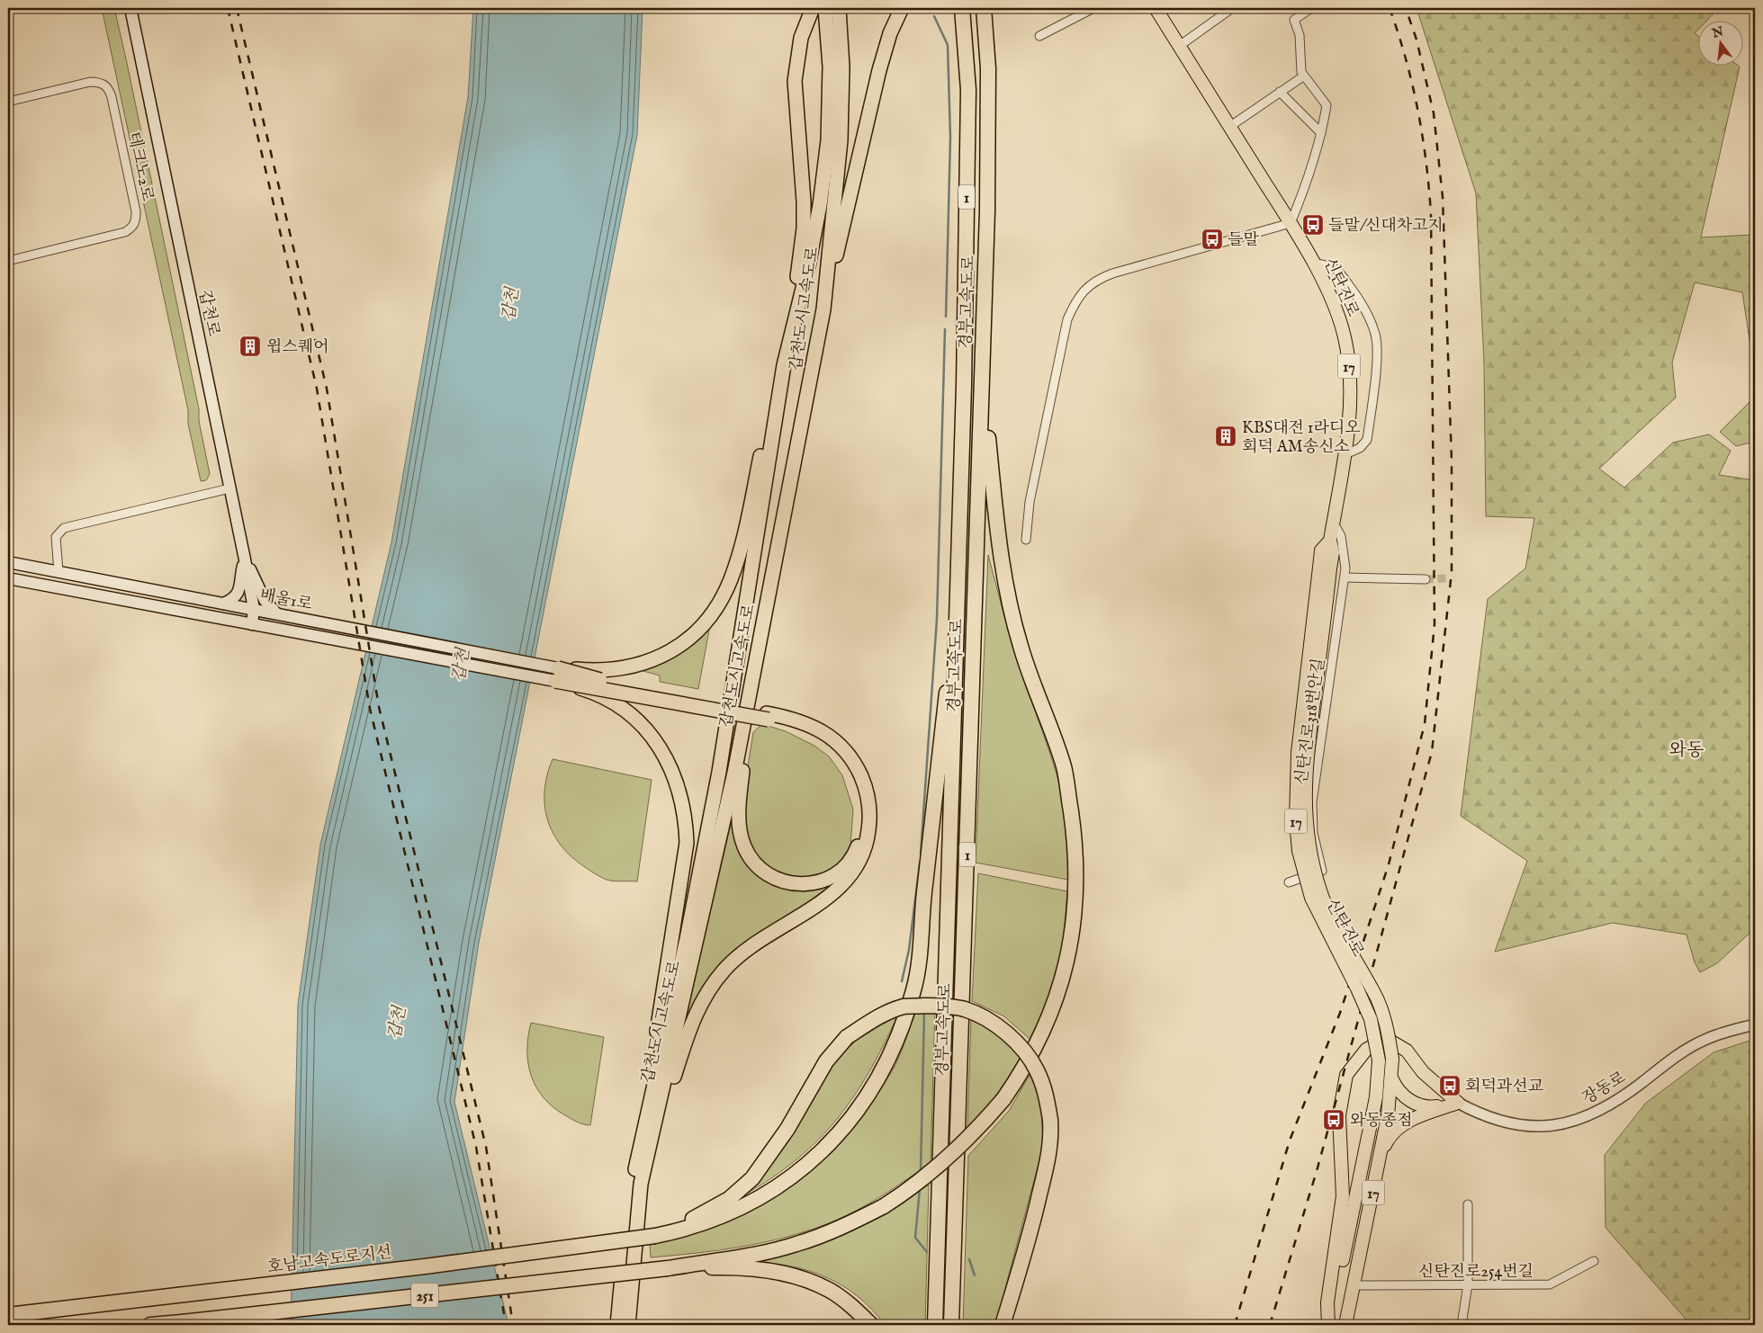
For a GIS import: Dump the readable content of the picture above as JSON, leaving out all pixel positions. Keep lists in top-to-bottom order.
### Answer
{
  "streets": {
    "highway": [
      "1",
      "경부고속도로",
      "갑천도시고속도로",
      "호남고속도로지선",
      "251"
    ],
    "main road": [
      "신탄진로",
      "갑천로",
      "17",
      "배울1로"
    ],
    "street": [
      "테크노2로",
      "신탄진로318번안길",
      "장동로",
      "신탄진로254번길"
    ]
  },
  "crossings": [
    ["신탄진로", "신탄진로318번안길"],
    ["신탄진로", "신탄진로254번길"],
    ["갑천로", "배울1로"]
  ],
  "districts": ["와동"],
  "water": ["갑천"],
  "places": {
    "bus stop": [
      "들말/신대차고지",
      "들말",
      "회덕과선교",
      "와동종점"
    ],
    "building": ["윕스퀘어", "KBS대전 1라디오 회덕 AM송신소"]
  },
  "north": "top"
}
